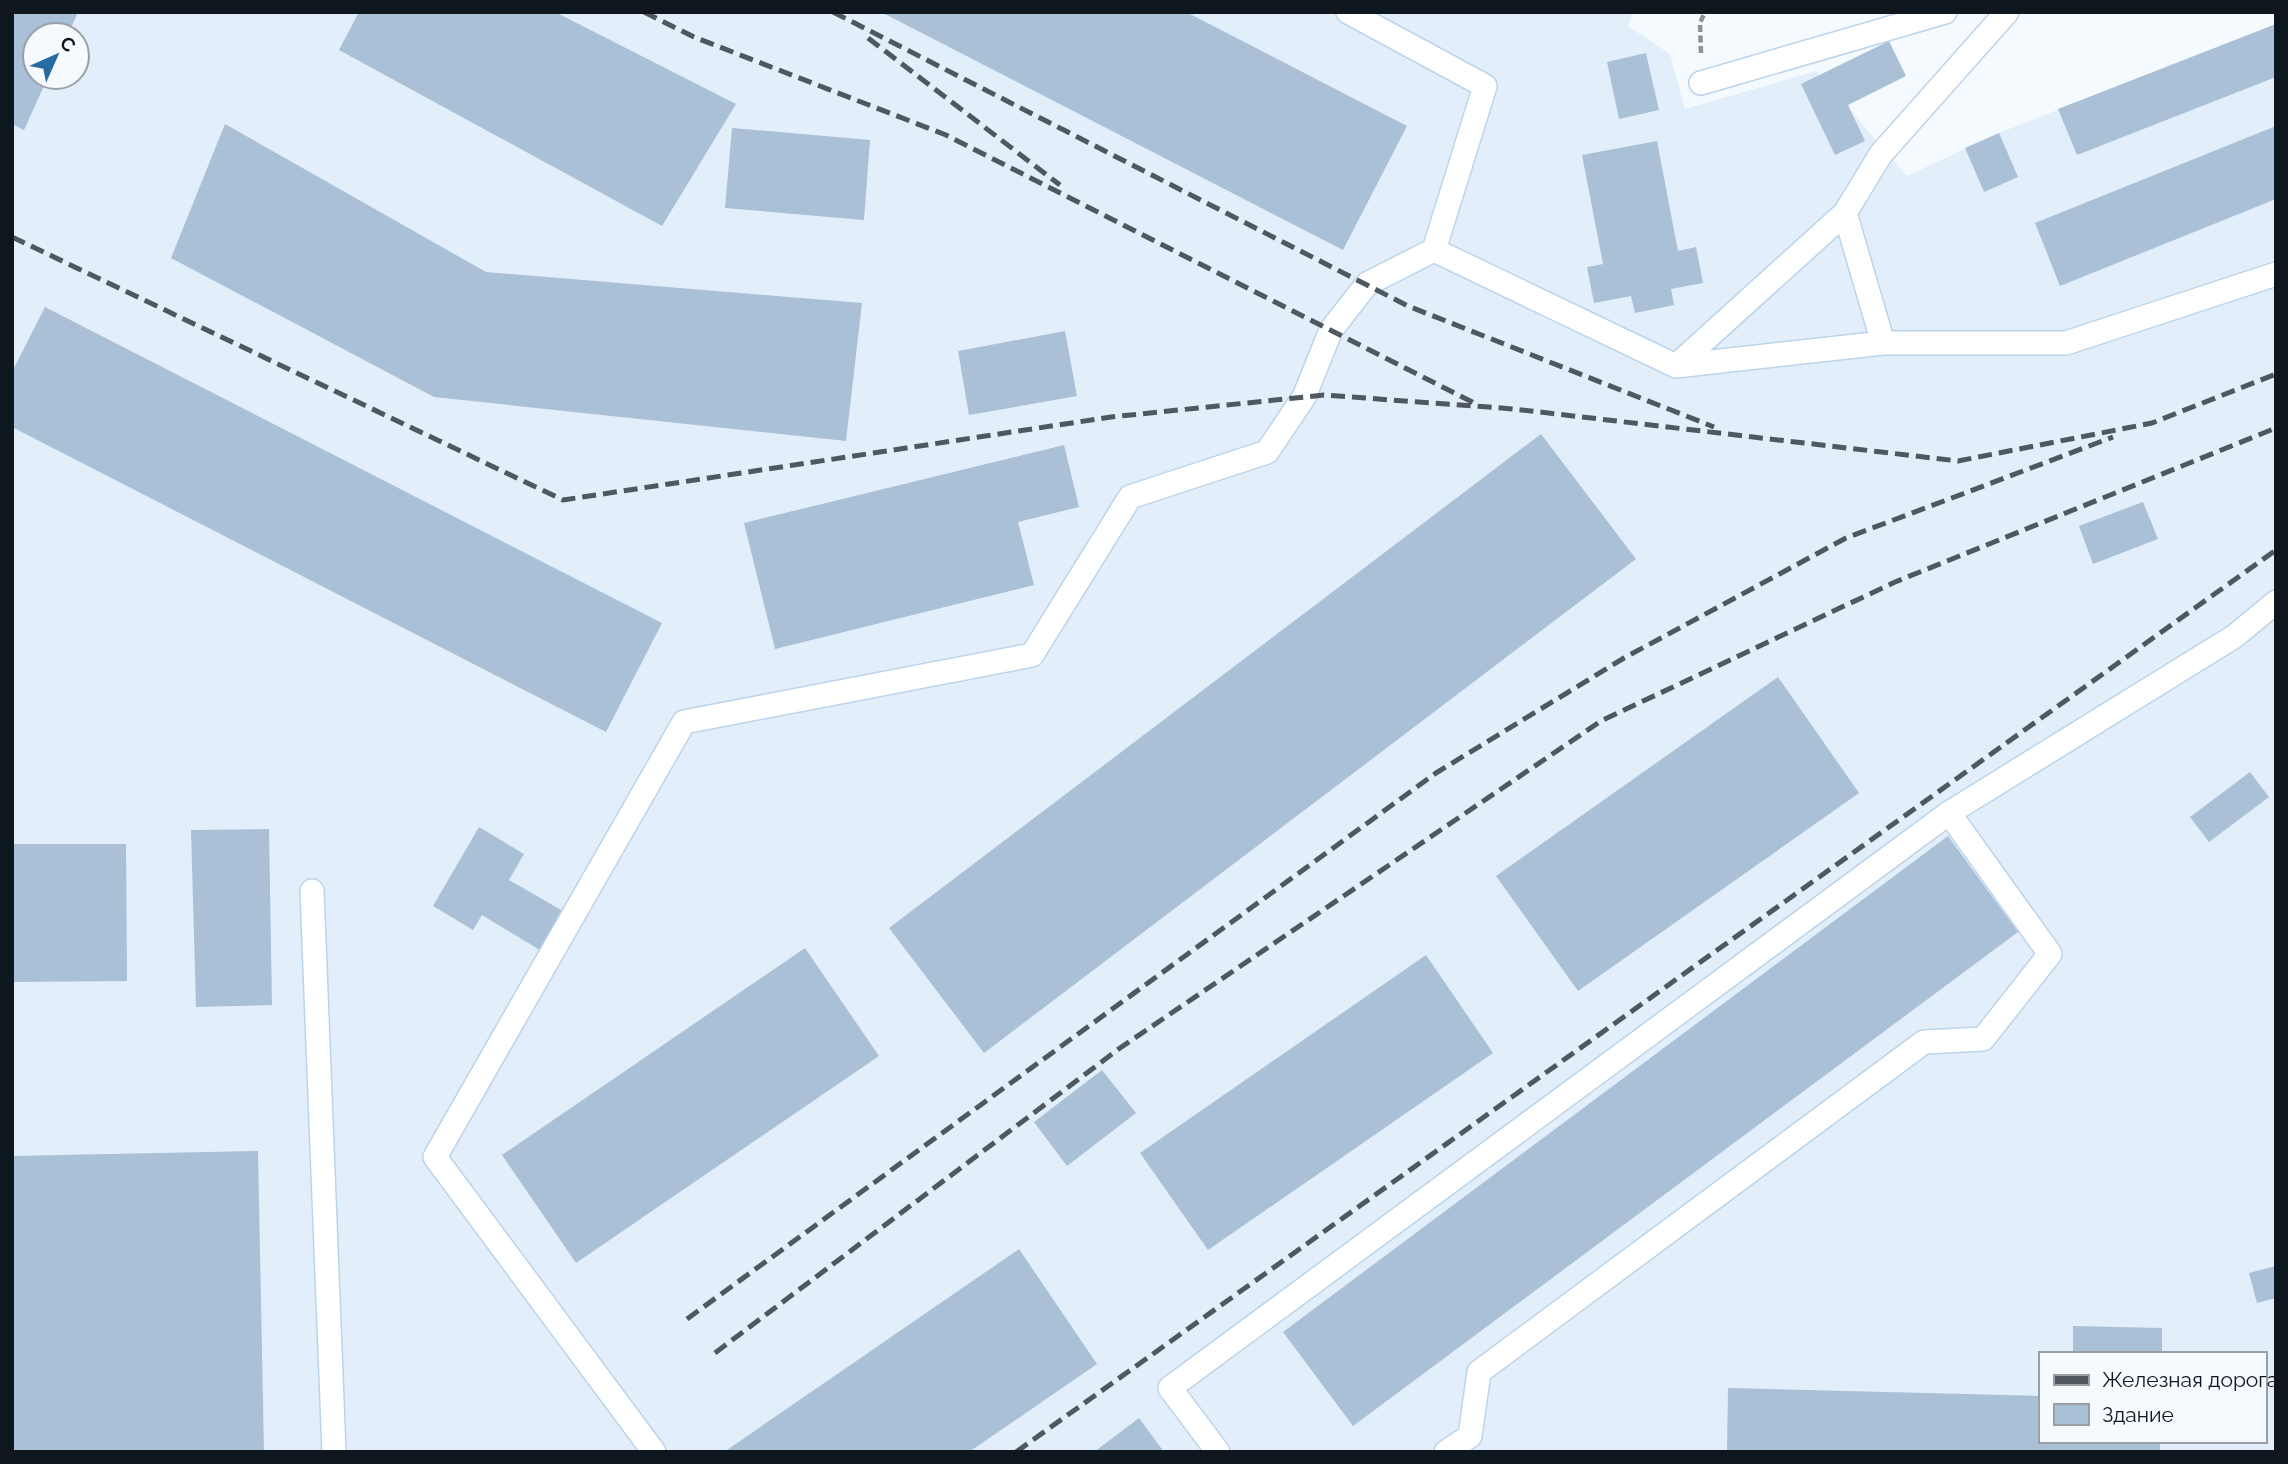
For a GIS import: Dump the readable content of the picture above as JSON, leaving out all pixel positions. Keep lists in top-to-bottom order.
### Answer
{
  "legend": ["Железная дорога", "Здание"],
  "north": "top right"
}
